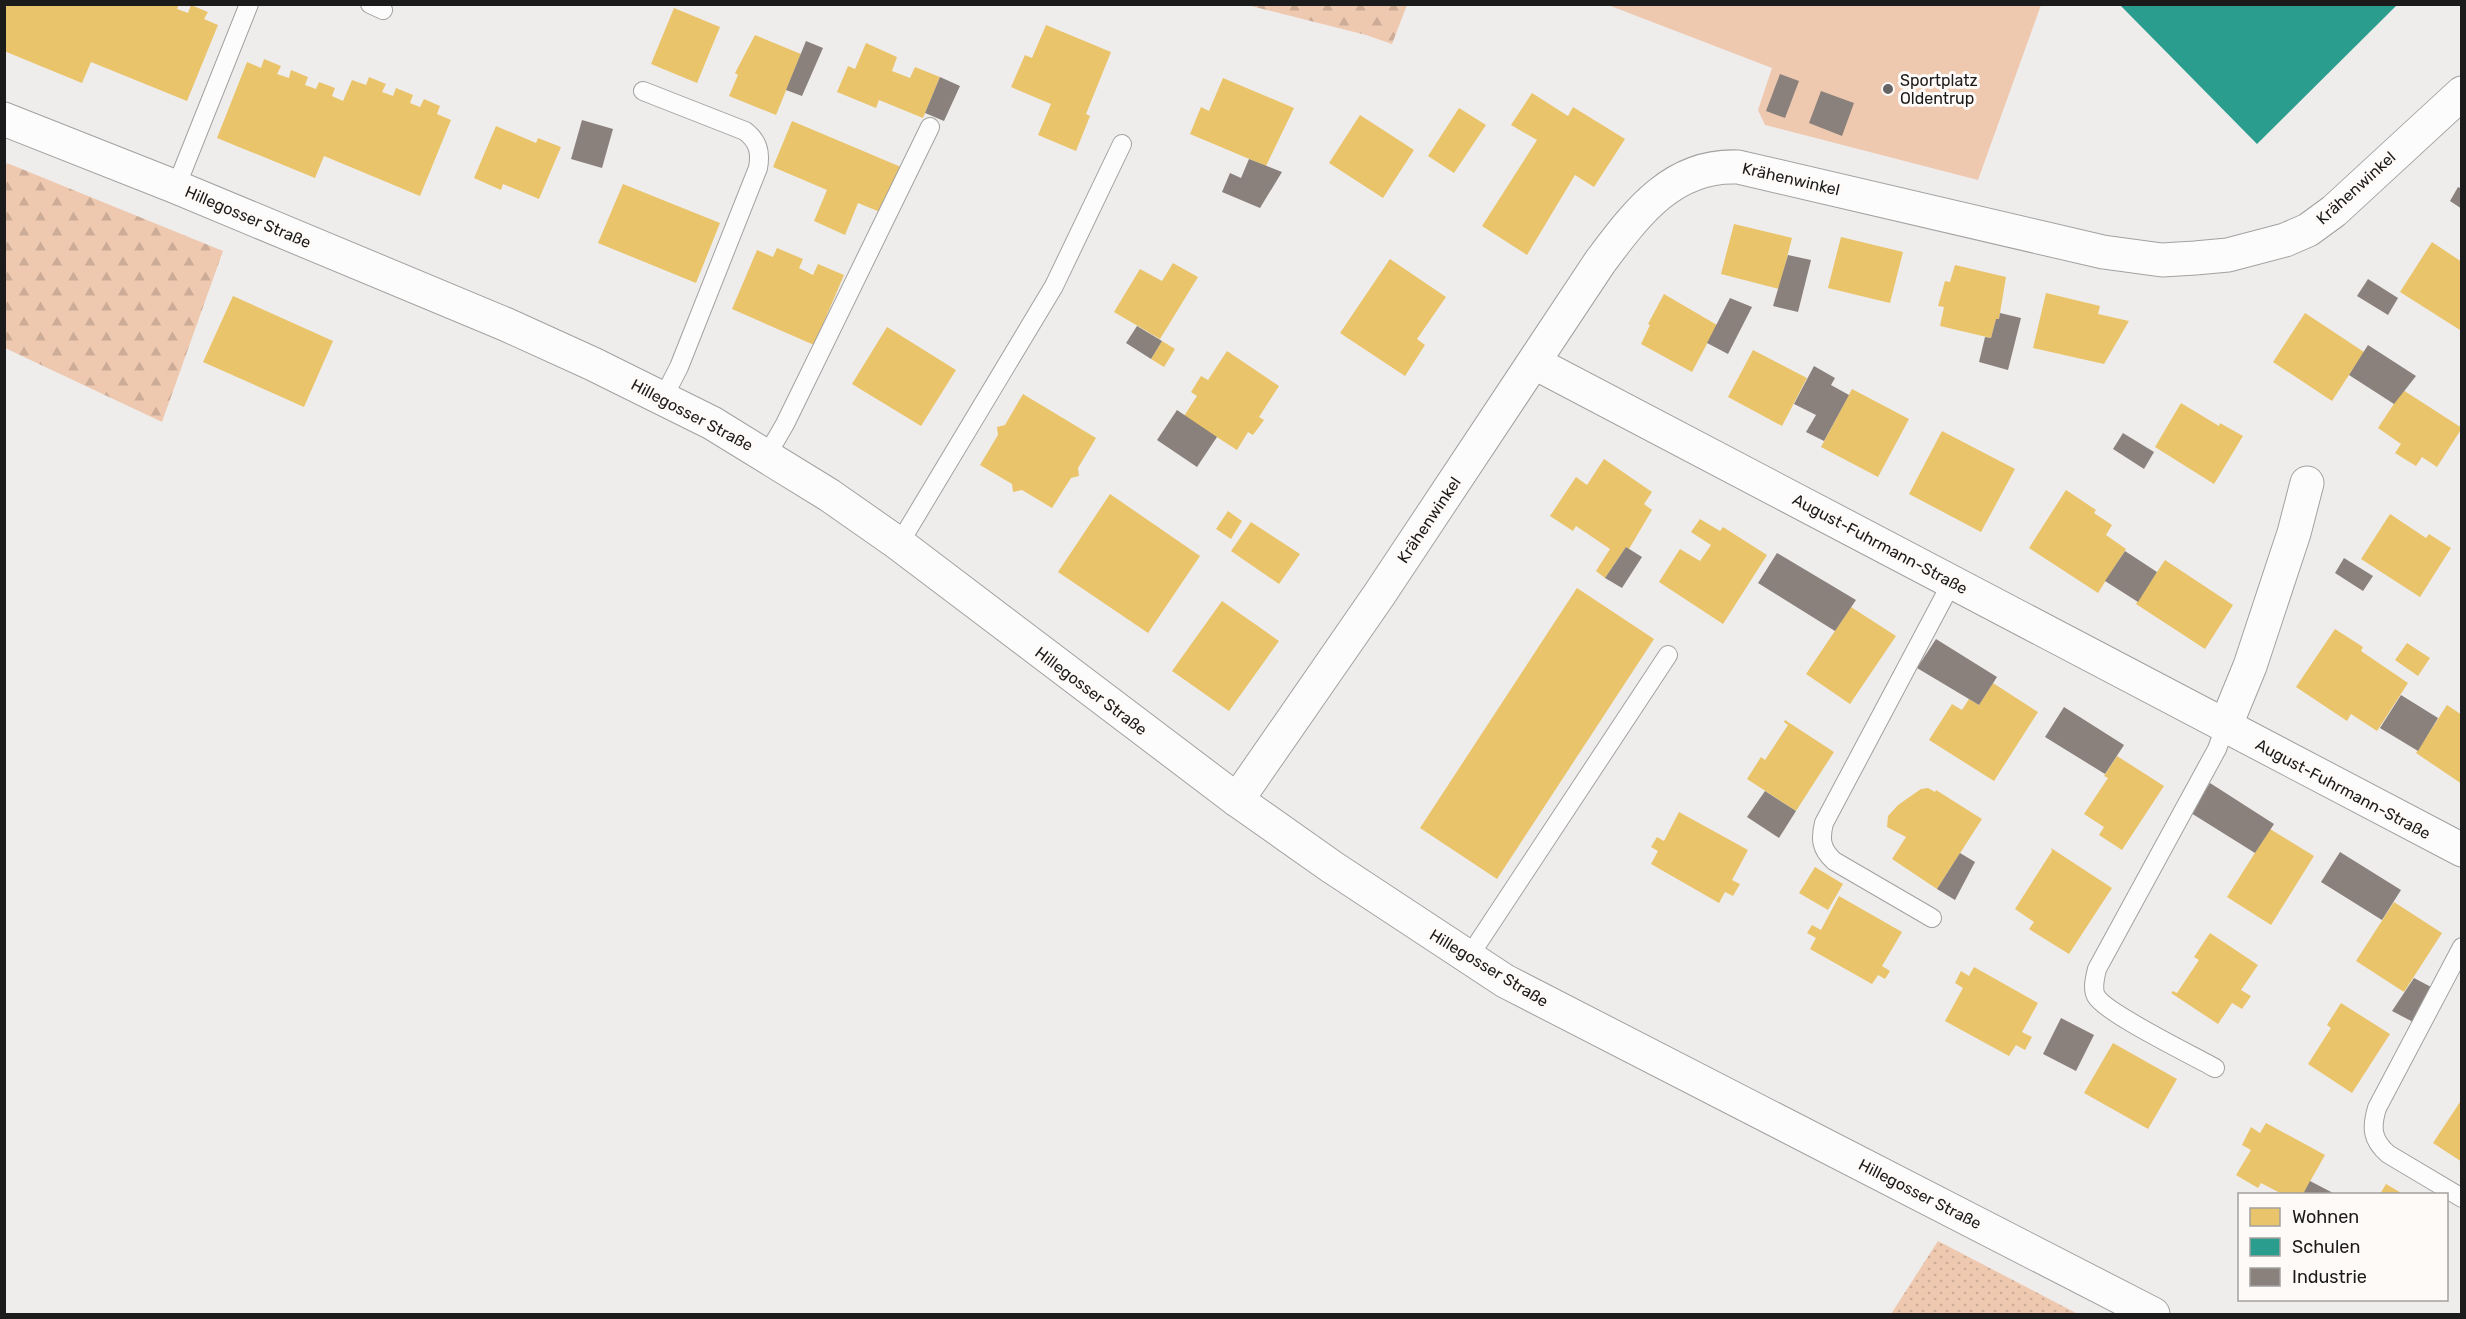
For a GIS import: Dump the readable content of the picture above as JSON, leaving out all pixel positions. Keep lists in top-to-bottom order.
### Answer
{
  "streets": {
    "street": ["Krähenwinkel", "Hillegosser Straße", "August-Fuhrmann-Straße"]
  },
  "crossings": [
    ["Krähenwinkel", "Hillegosser Straße"],
    ["Krähenwinkel", "August-Fuhrmann-Straße"]
  ],
  "places": ["Sportplatz Oldentrup"],
  "legend": ["Wohnen", "Schulen", "Industrie"]
}
